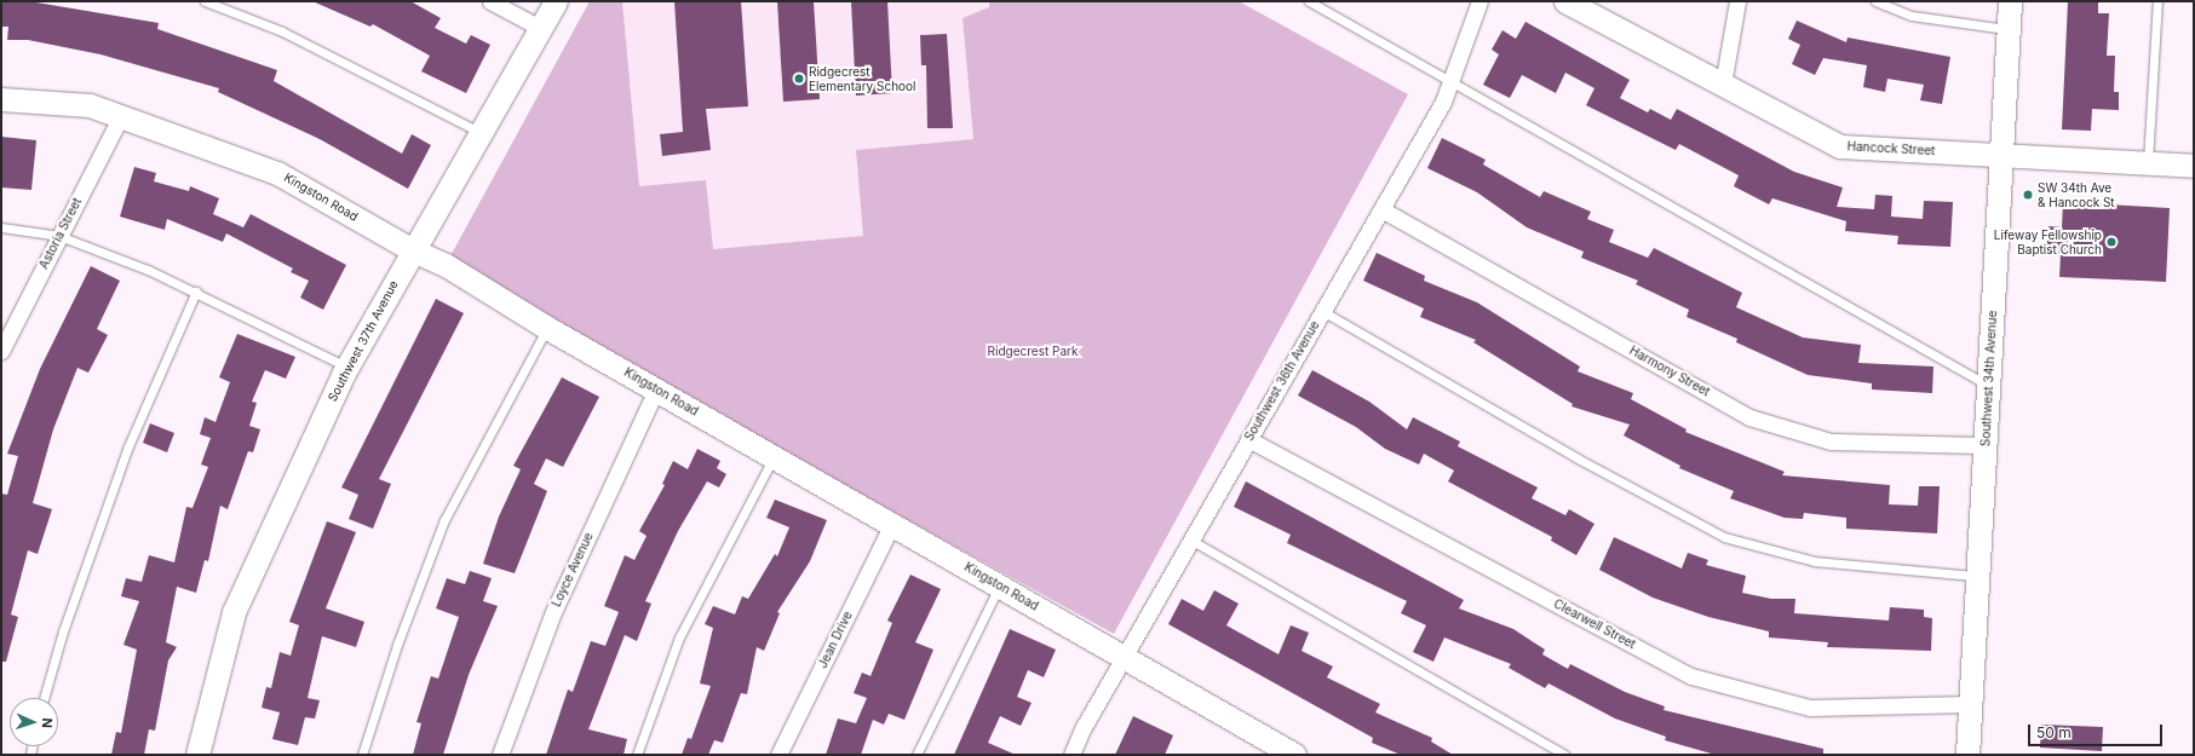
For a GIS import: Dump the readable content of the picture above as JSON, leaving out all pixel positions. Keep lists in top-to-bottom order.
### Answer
{
  "streets": {
    "street": [
      "Hancock Street",
      "Kingston Road",
      "Astoria Street",
      "Southwest 37th Avenue",
      "Harmony Street",
      "Southwest 34th Avenue",
      "Southwest 36th Avenue",
      "Loyce Avenue",
      "Clearwell Street",
      "Jean Drive"
    ]
  },
  "crossings": [
    ["Hancock Street", "Southwest 34th Avenue"],
    ["Kingston Road", "Astoria Street"],
    ["Kingston Road", "Southwest 37th Avenue"],
    ["Kingston Road", "Southwest 36th Avenue"],
    ["Kingston Road", "Loyce Avenue"],
    ["Kingston Road", "Jean Drive"],
    ["Harmony Street", "Southwest 34th Avenue"],
    ["Harmony Street", "Southwest 36th Avenue"],
    ["Southwest 34th Avenue", "Clearwell Street"],
    ["Southwest 36th Avenue", "Clearwell Street"]
  ],
  "parks": ["Ridgecrest Park"],
  "places": ["Ridgecrest Elementary School", "SW 34th Ave & Hancock St", "Lifeway Fellowship Baptist Church"],
  "scale_bar": "50 m",
  "north": "right"
}
